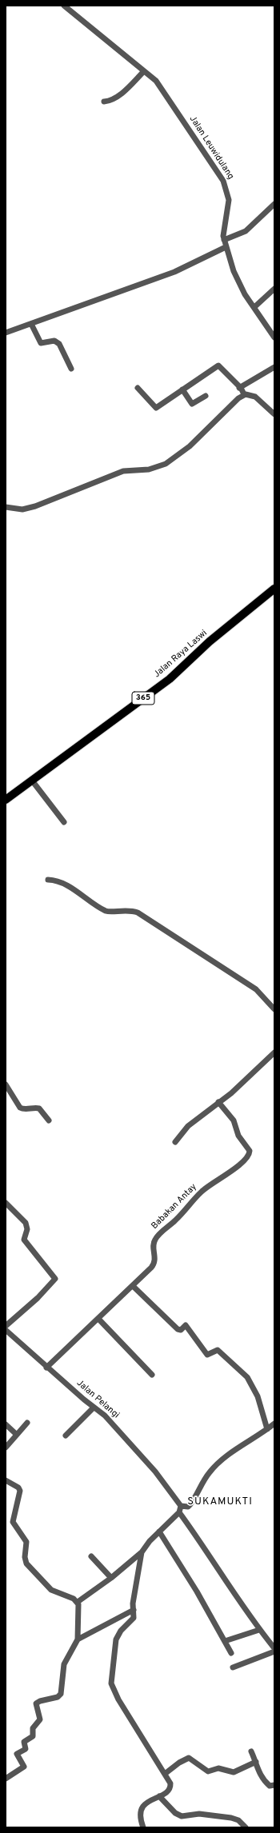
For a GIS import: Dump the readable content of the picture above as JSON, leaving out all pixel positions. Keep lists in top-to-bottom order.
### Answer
{
  "streets": {
    "main road": ["Jalan Raya Laswi", "365"],
    "street": ["Jalan Leuwidulang", "Babakan Antay", "Jalan Pelangi"]
  },
  "crossings": [
    ["Babakan Antay", "Jalan Pelangi"]
  ],
  "districts": ["SUKAMUKTI"]
}
